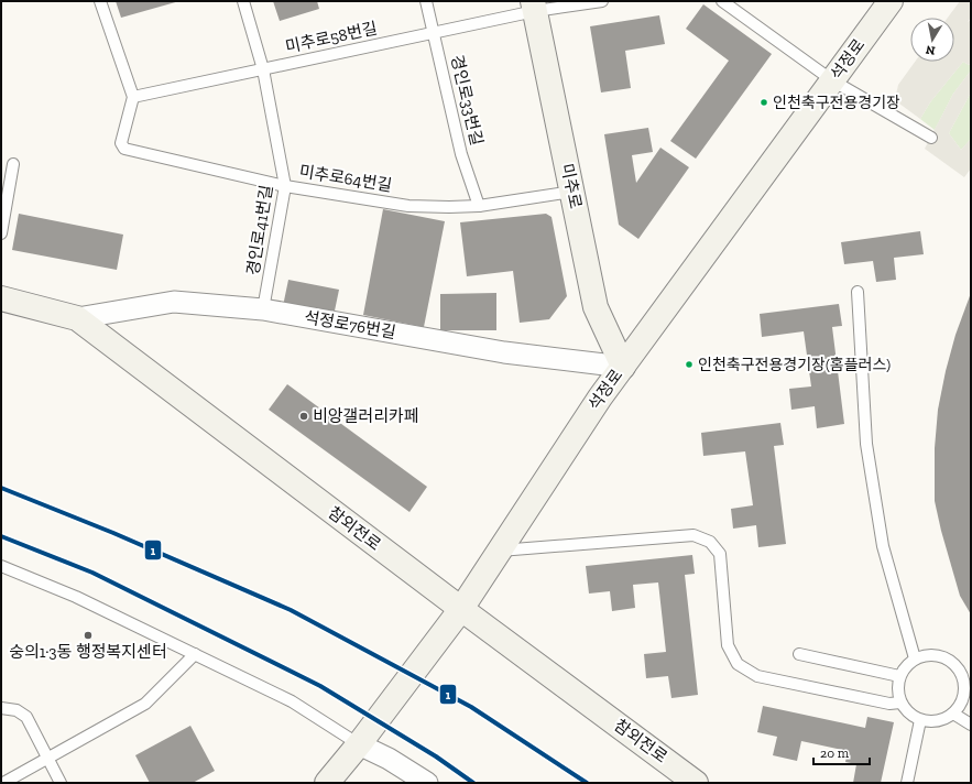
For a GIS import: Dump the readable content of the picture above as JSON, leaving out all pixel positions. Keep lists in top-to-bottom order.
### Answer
{
  "streets": {
    "main road": ["석정로", "미추로", "참외전로"],
    "street": ["석정로76번길"],
    "lane": [
      "미추로58번길",
      "경인로33번길",
      "미추로64번길",
      "경인로41번길"
    ]
  },
  "crossings": [
    ["미추로58번길", "경인로33번길"],
    ["미추로58번길", "미추로64번길"],
    ["미추로58번길", "미추로"],
    ["미추로58번길", "경인로41번길"],
    ["석정로", "미추로"],
    ["석정로", "석정로76번길"],
    ["석정로", "참외전로"],
    ["경인로33번길", "미추로64번길"],
    ["미추로64번길", "미추로"],
    ["미추로64번길", "경인로41번길"],
    ["미추로", "석정로76번길"],
    ["경인로41번길", "석정로76번길"],
    ["석정로76번길", "참외전로"]
  ],
  "places": [
    "인천축구전용경기장",
    "인천축구전용경기장(홈플러스)",
    "비앙갤러리카페",
    "숭의1·3동 행정복지센터"
  ],
  "lines": ["transit line 1"],
  "scale_bar": "20 m",
  "north": "bottom"
}
